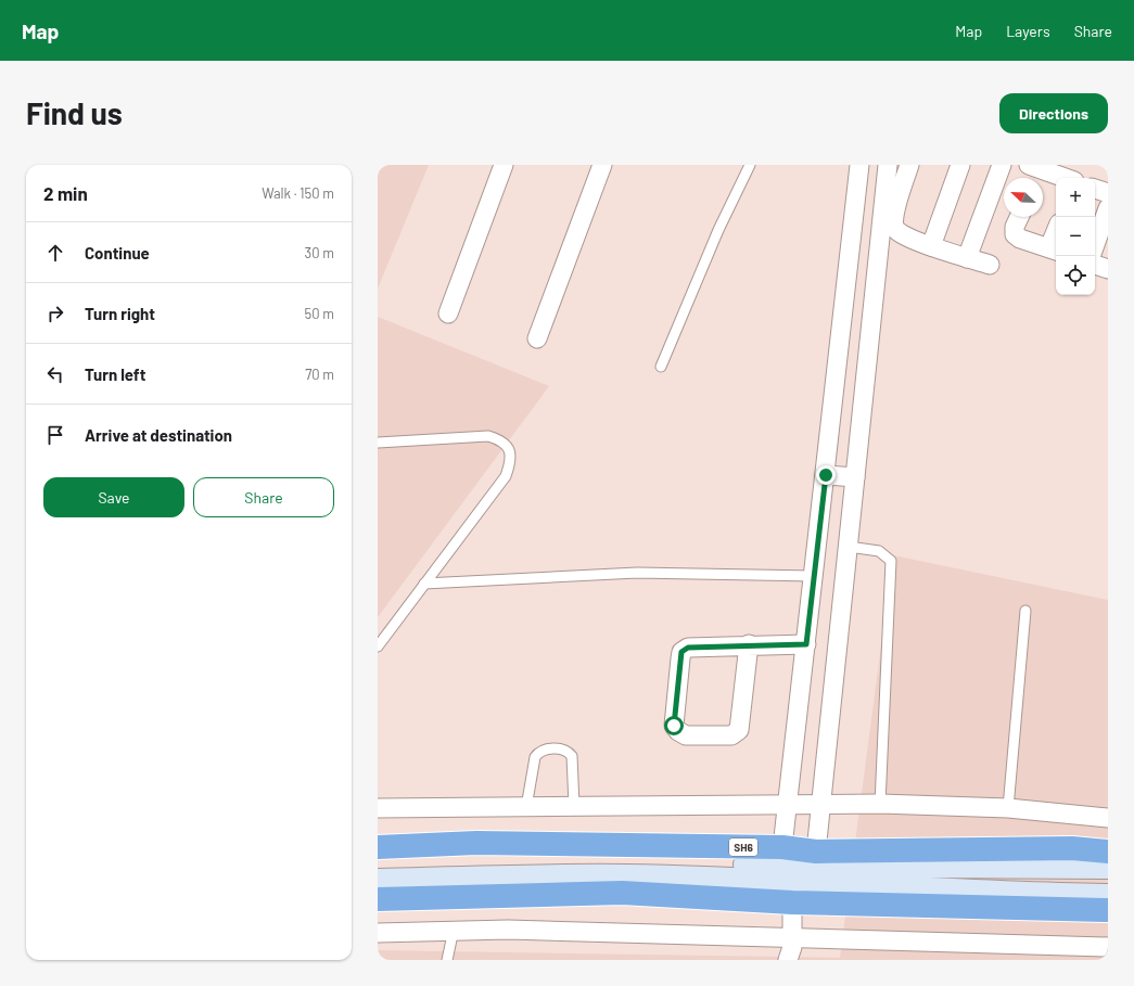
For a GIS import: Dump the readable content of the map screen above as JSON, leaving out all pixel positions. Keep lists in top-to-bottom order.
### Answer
{
  "streets": {
    "highway": ["SH6"]
  },
  "north": "top left",
  "page": {
    "header": "Map",
    "nav": ["Map", "Layers", "Share"],
    "buttons": [
      "Directions",
      ["Save", "Share"]
    ],
    "title": "Find us",
    "heading": ["2 min", "Walk · 150 m"],
    "map_buttons": ["+", "−"],
    "list": [
      ["Continue", "30 m"],
      ["Turn right", "50 m"],
      ["Turn left", "70 m"],
      "Arrive at destination"
    ]
  }
}
